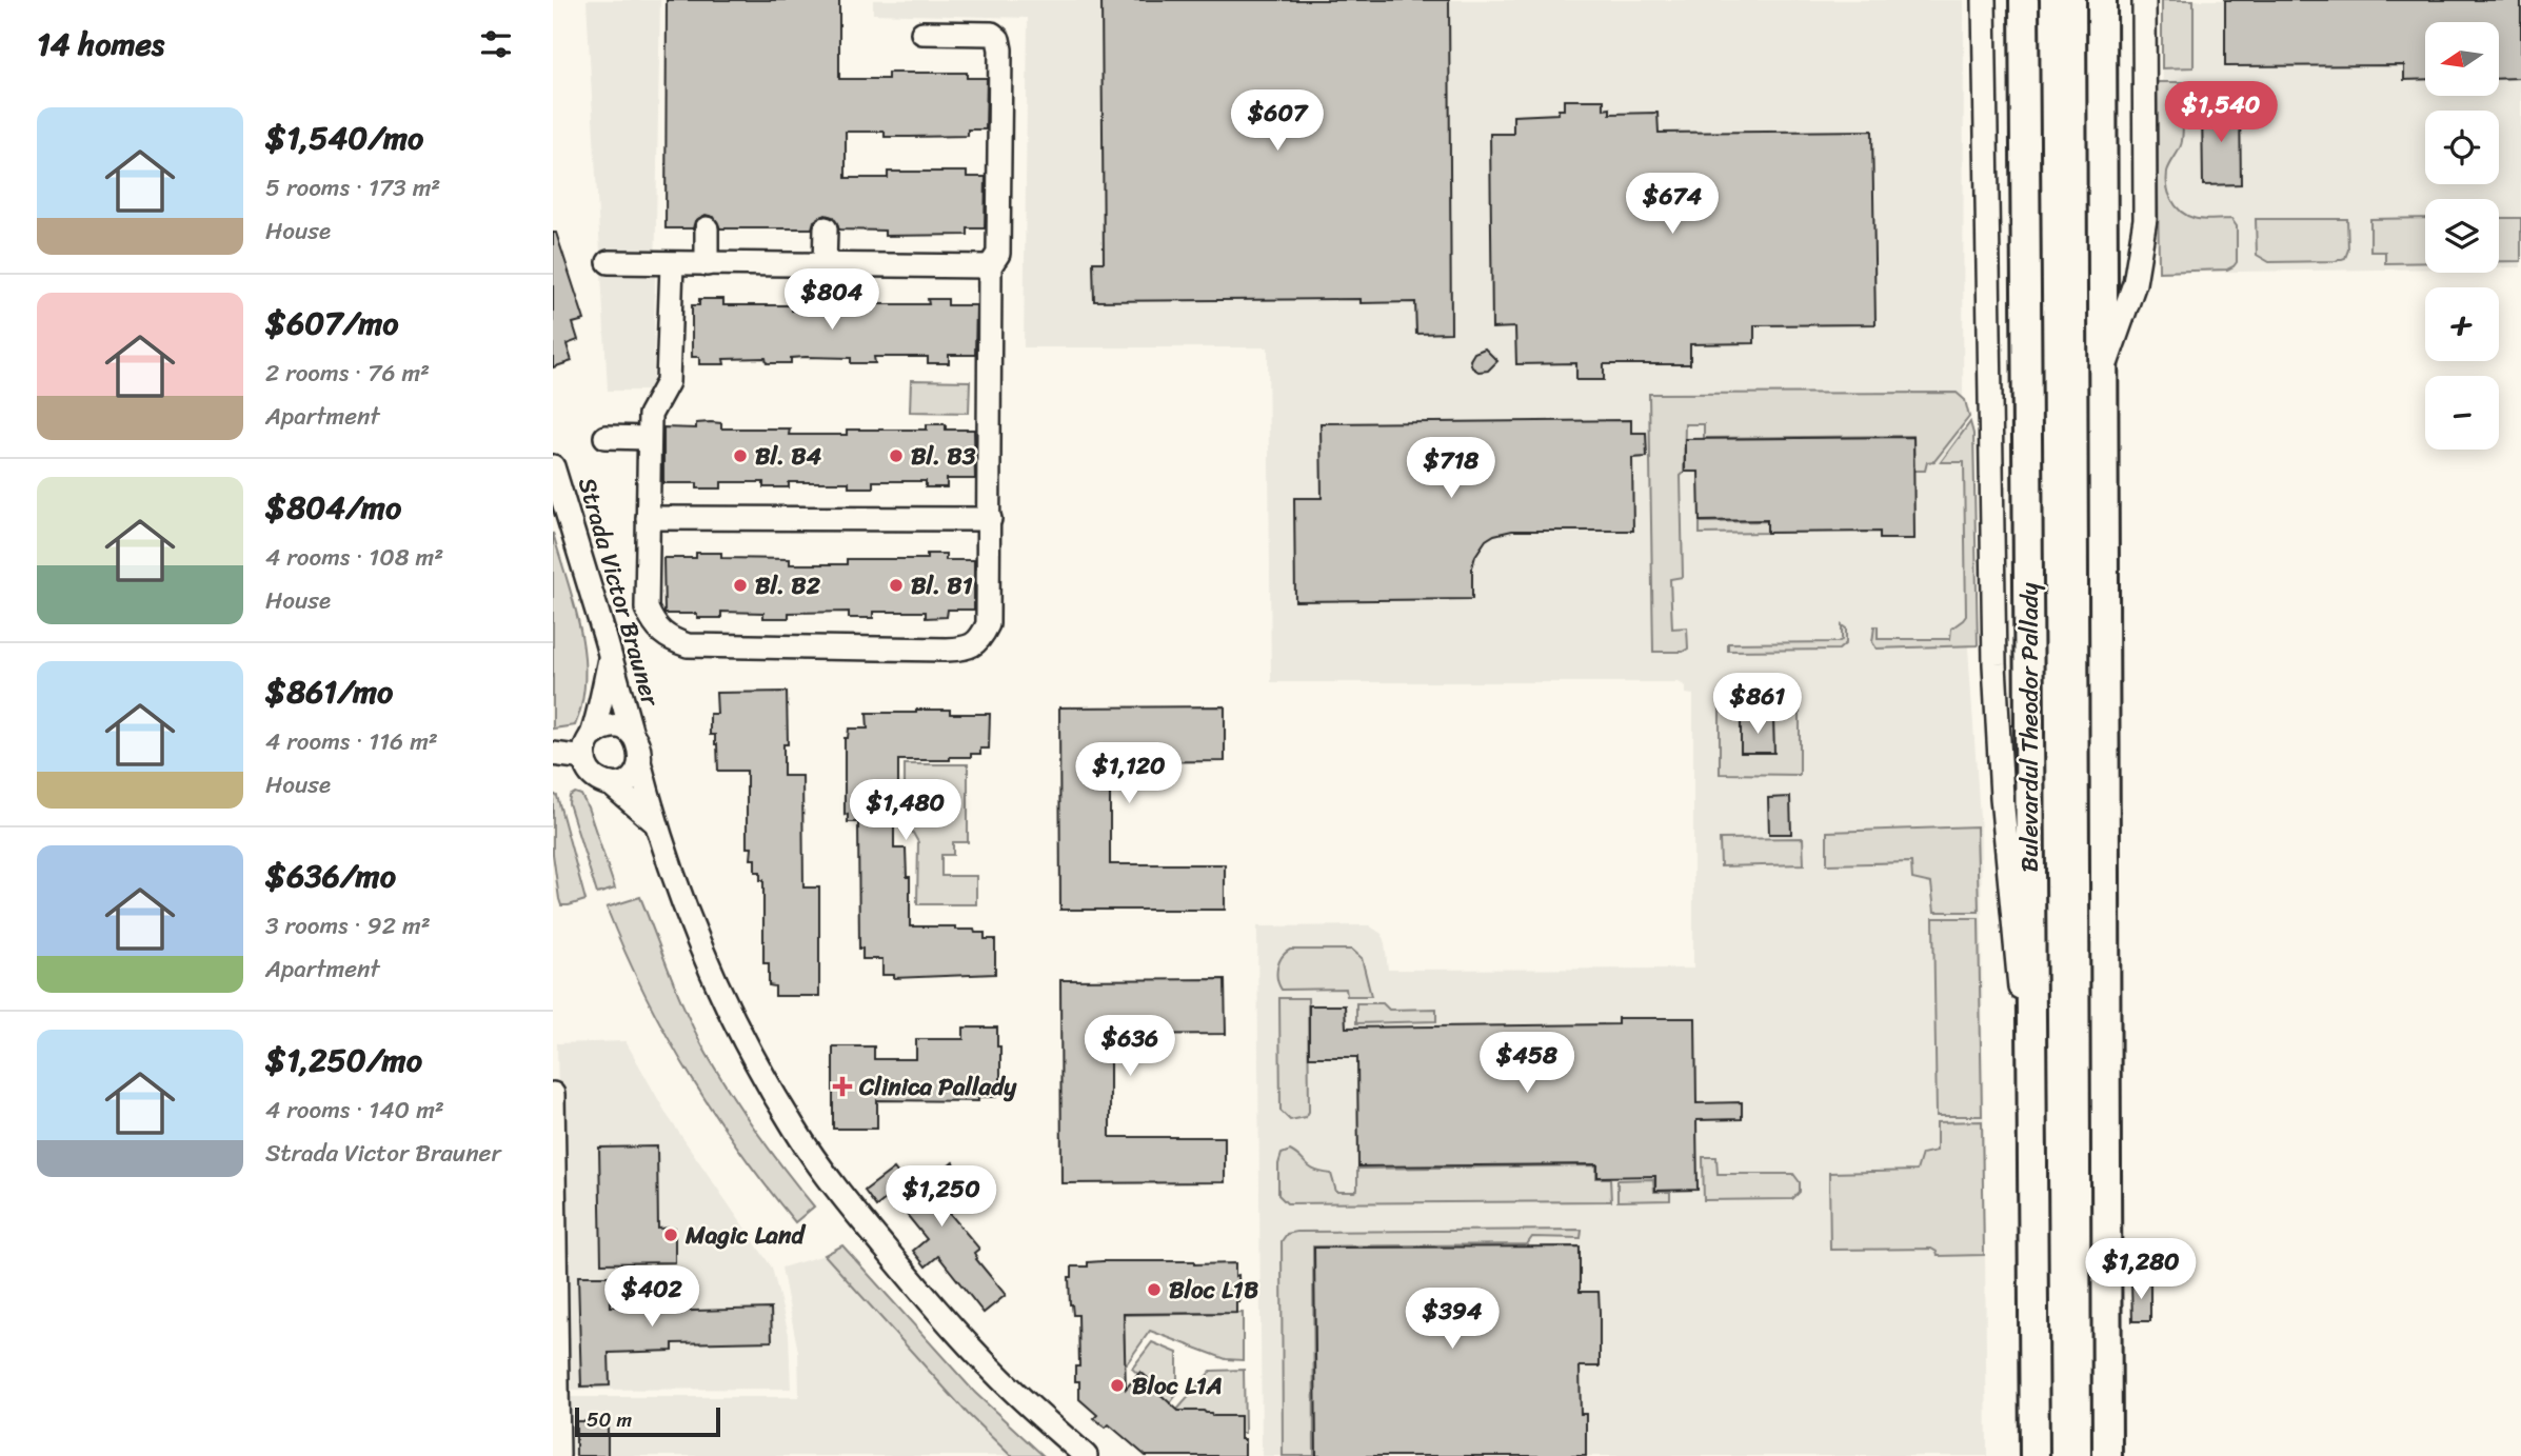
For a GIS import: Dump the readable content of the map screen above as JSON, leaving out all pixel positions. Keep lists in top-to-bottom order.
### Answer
{
  "streets": {
    "main road": ["Bulevardul Theodor Pallady"],
    "street": ["Strada Victor Brauner"]
  },
  "places": {
    "other": [
      "Bl. B4",
      "Bl. B3",
      "Bl. B2",
      "Bl. B1",
      "Magic Land",
      "Bloc L1B",
      "Bloc L1A"
    ],
    "health": ["Clinica Pallady"]
  },
  "scale_bar": "50 m",
  "north": "left",
  "page": {
    "heading": "14 homes",
    "map_buttons": ["+", "−"],
    "price": [
      "$1,540",
      "$607",
      "$674",
      "$804",
      "$718",
      "$861",
      "$1,120",
      "$1,480",
      "$636",
      "$458",
      "$1,250",
      "$1,280",
      "$402",
      "$394"
    ],
    "list": [
      {
        "name": "$1,540/mo",
        "note": "5 rooms · 173 m² · House"
      },
      {
        "name": "$607/mo",
        "note": "2 rooms · 76 m² · Apartment"
      },
      {
        "name": "$804/mo",
        "note": "4 rooms · 108 m² · House"
      },
      {
        "name": "$861/mo",
        "note": "4 rooms · 116 m² · House"
      },
      {
        "name": "$636/mo",
        "note": "3 rooms · 92 m² · Apartment"
      },
      {
        "name": "$1,250/mo",
        "note": "4 rooms · 140 m² · Strada Victor Brauner"
      }
    ],
    "scale": "50 m"
  }
}
